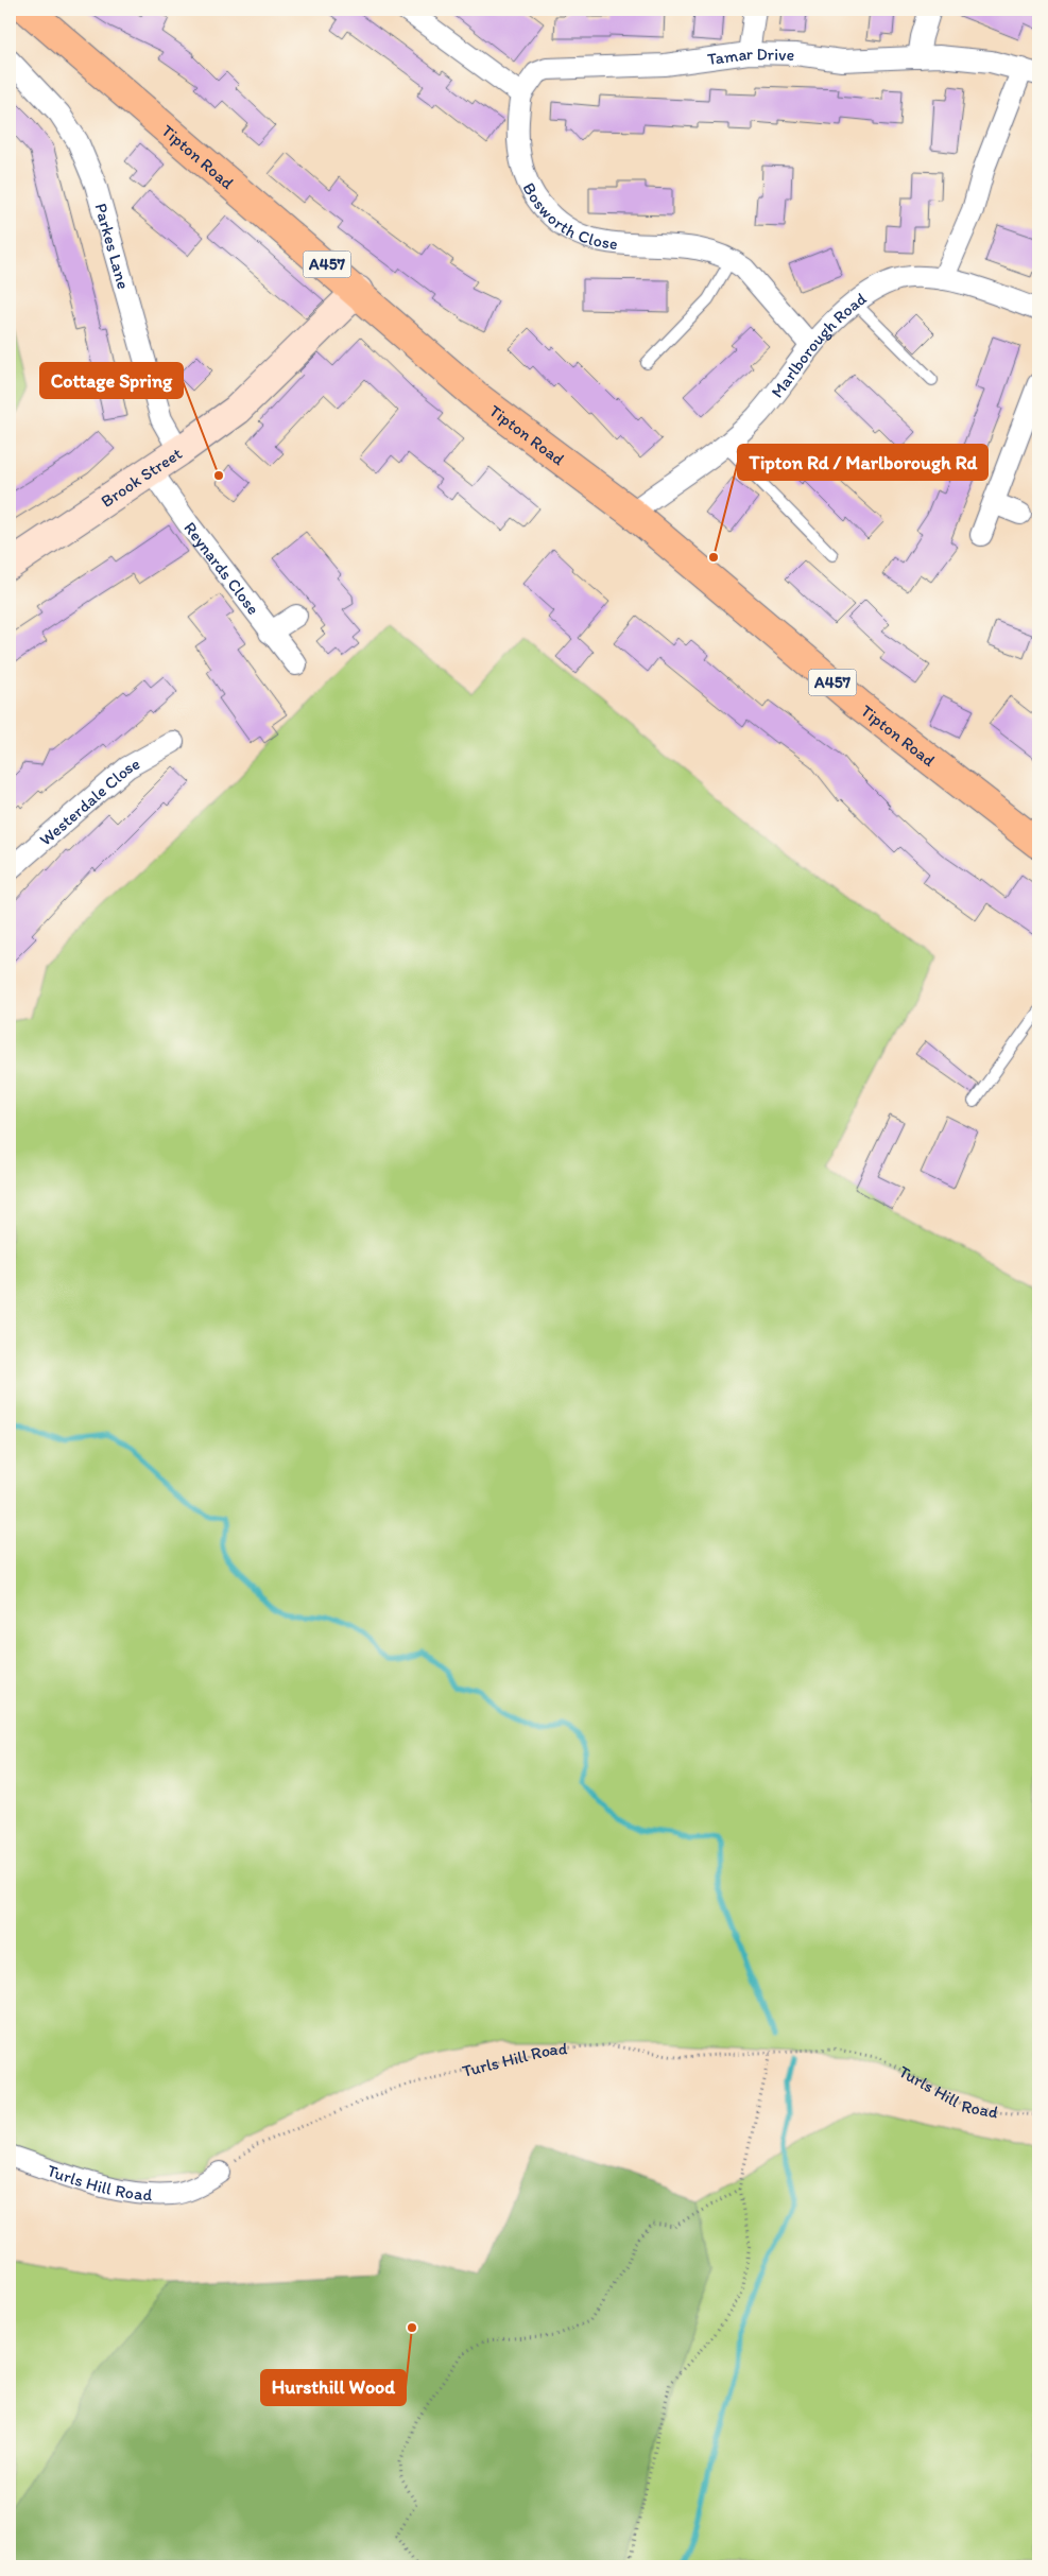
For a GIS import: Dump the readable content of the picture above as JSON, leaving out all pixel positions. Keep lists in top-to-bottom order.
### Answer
{
  "streets": {
    "main road": ["Tipton Road", "A457"],
    "street": [
      "Tamar Drive",
      "Bosworth Close",
      "Parkes Lane",
      "Marlborough Road",
      "Brook Street",
      "Reynards Close",
      "Westerdale Close",
      "Turls Hill Road"
    ]
  },
  "crossings": [
    ["Tamar Drive", "Bosworth Close"],
    ["Tipton Road", "Marlborough Road"],
    ["Tipton Road", "Brook Street"],
    ["Bosworth Close", "Marlborough Road"],
    ["Parkes Lane", "Brook Street"],
    ["Brook Street", "Reynards Close"]
  ],
  "places": ["Cottage Spring", "Tipton Rd / Marlborough Rd", "Hursthill Wood"]
}
